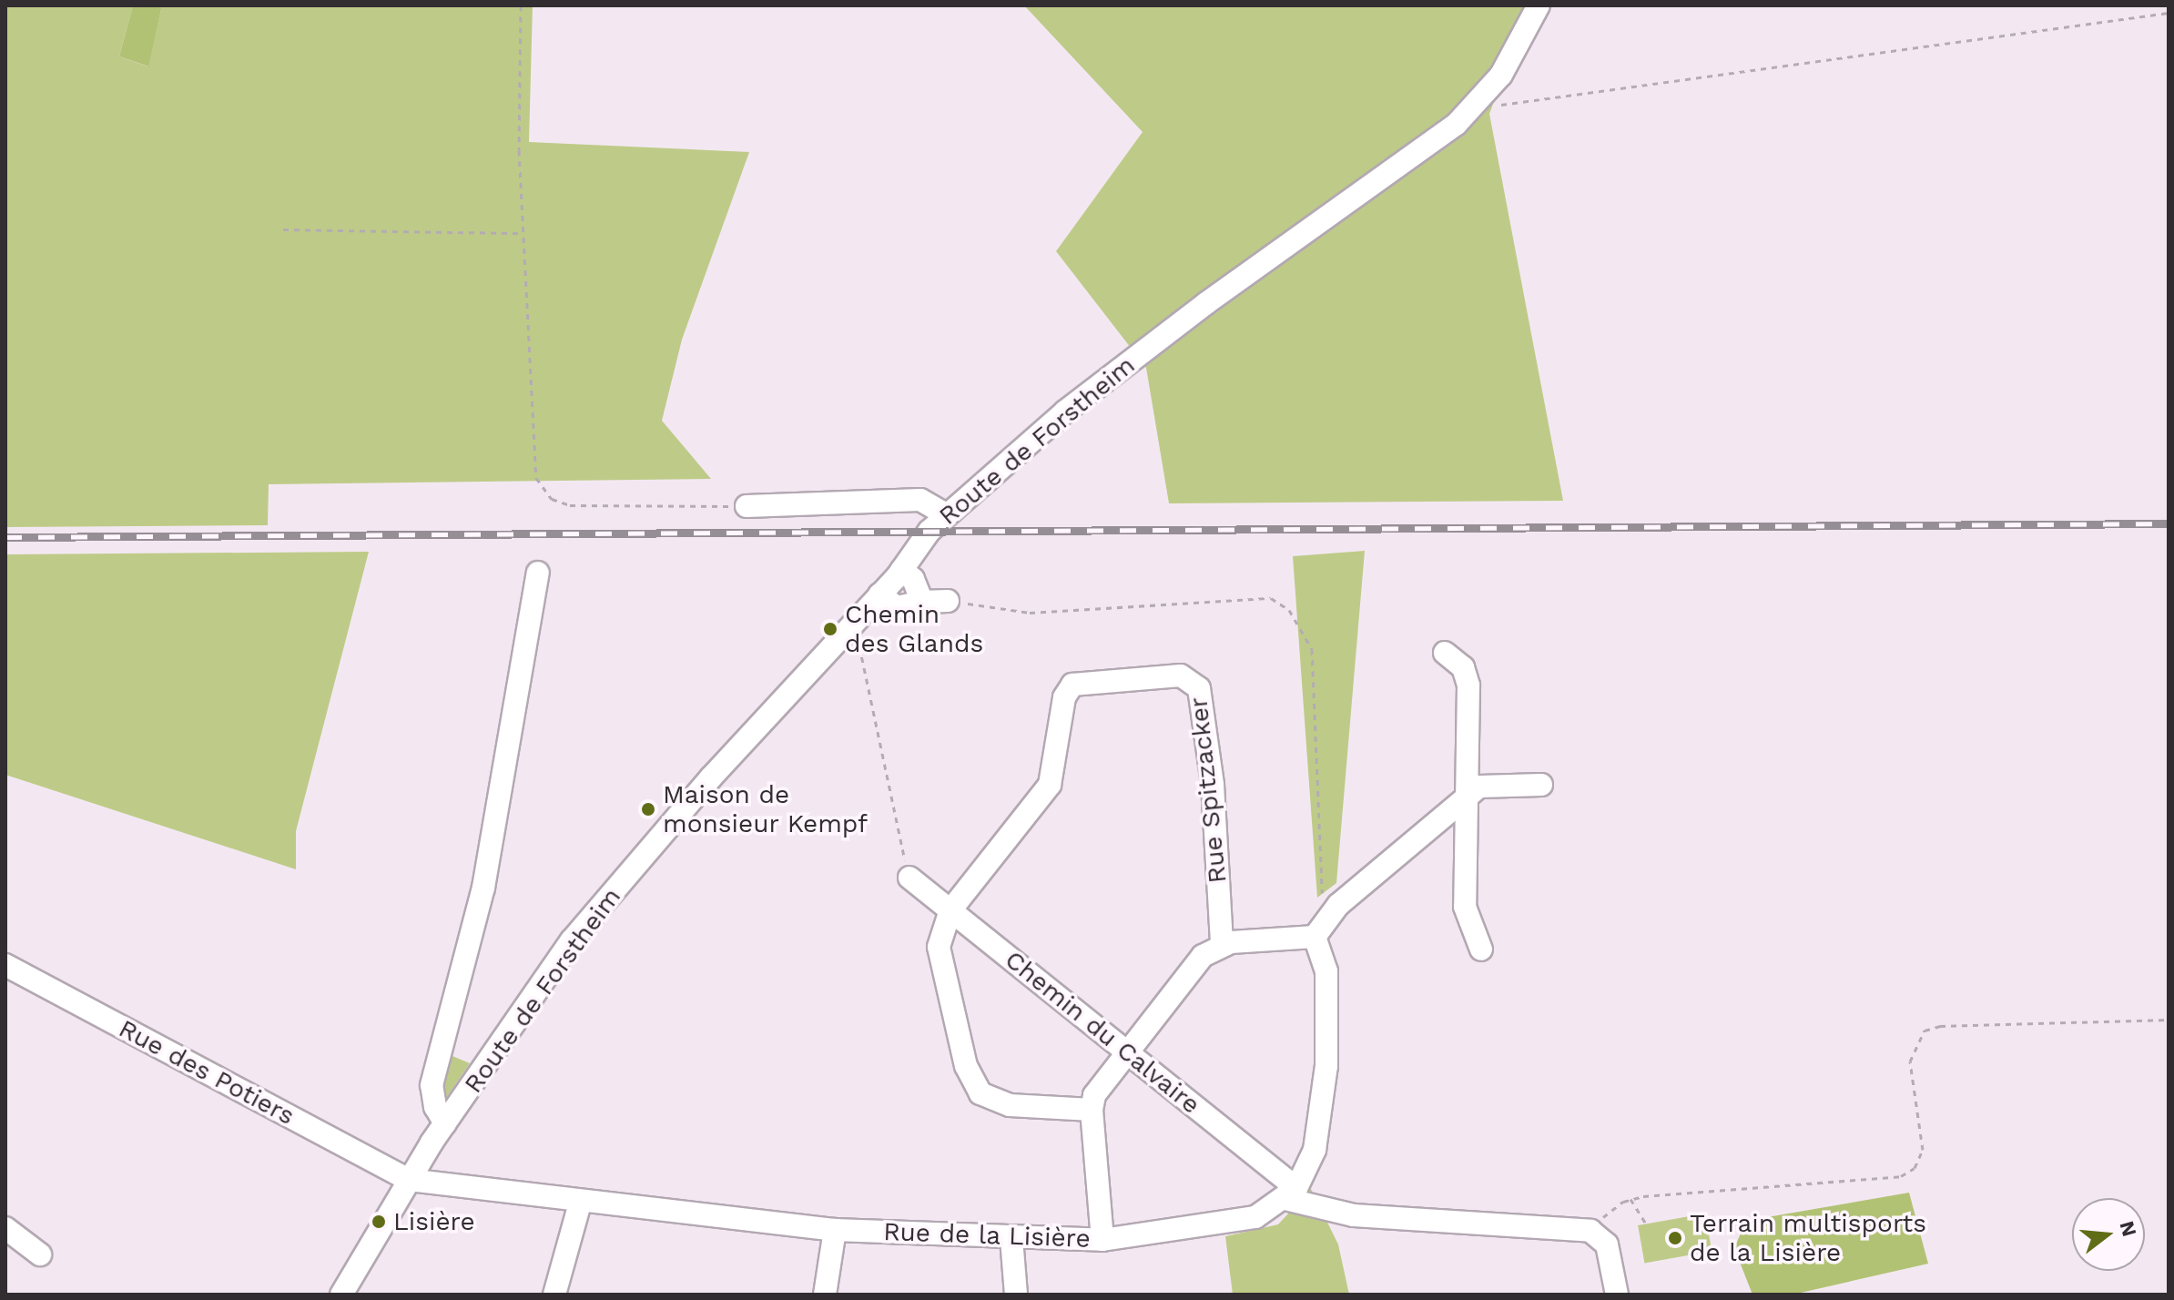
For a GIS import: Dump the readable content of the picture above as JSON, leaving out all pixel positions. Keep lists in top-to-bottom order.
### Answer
{
  "streets": {
    "street": [
      "Route de Forstheim",
      "Rue Spitzacker",
      "Chemin du Calvaire",
      "Rue des Potiers",
      "Rue de la Lisière"
    ]
  },
  "crossings": [
    ["Route de Forstheim", "Rue des Potiers"],
    ["Route de Forstheim", "Rue de la Lisière"],
    ["Rue Spitzacker", "Chemin du Calvaire"],
    ["Chemin du Calvaire", "Rue de la Lisière"],
    ["Rue des Potiers", "Rue de la Lisière"]
  ],
  "places": [
    "Chemin des Glands",
    "Maison de monsieur Kempf",
    "Lisière",
    "Terrain multisports de la Lisière"
  ],
  "north": "right"
}
